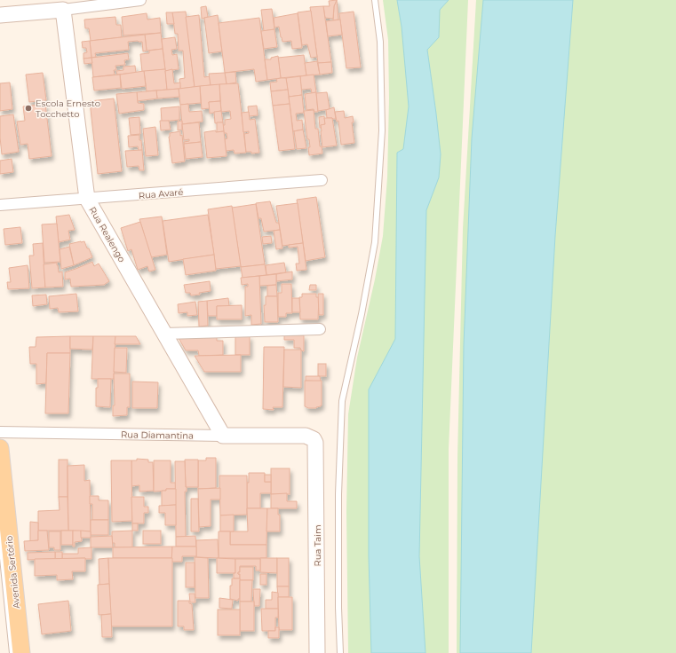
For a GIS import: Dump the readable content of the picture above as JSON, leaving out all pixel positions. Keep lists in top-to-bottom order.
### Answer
{
  "streets": {
    "main road": ["Avenida Sertório"],
    "street": [
      "Rua Avaré",
      "Rua Realengo",
      "Rua Diamantina",
      "Rua Taim"
    ]
  },
  "crossings": [
    ["Rua Avaré", "Rua Realengo"],
    ["Rua Realengo", "Rua Diamantina"],
    ["Rua Diamantina", "Rua Taim"]
  ],
  "places": ["Escola Ernesto Tocchetto"]
}
